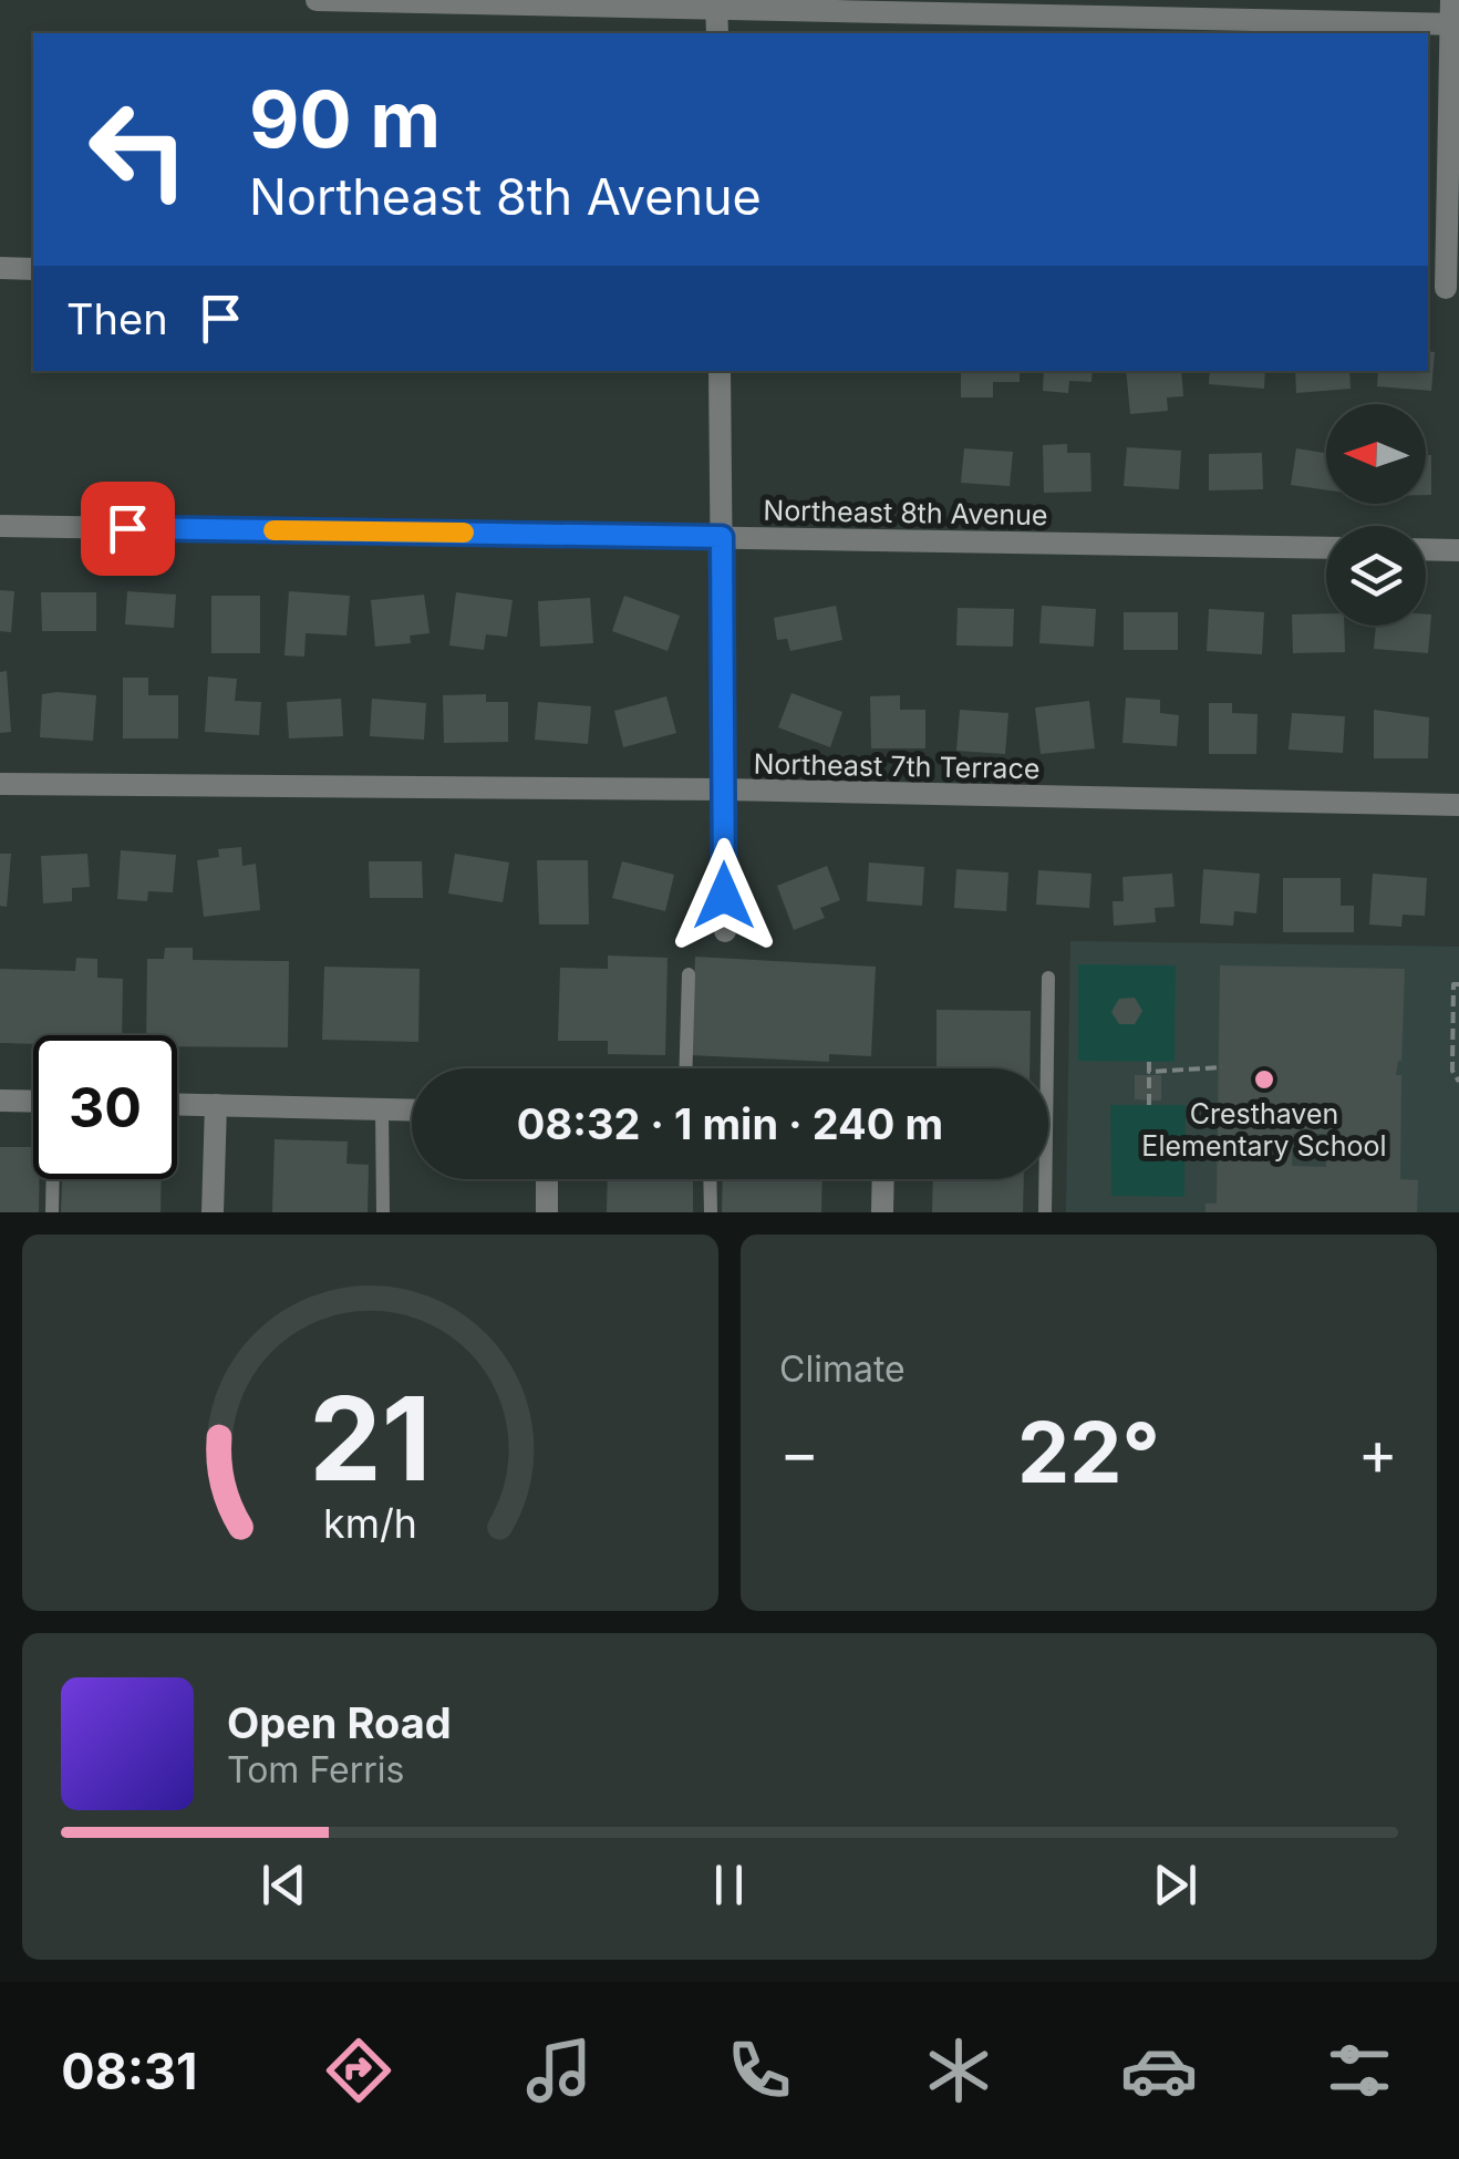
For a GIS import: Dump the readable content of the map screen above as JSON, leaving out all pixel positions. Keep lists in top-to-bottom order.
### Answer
{
  "streets": {
    "street": ["Northeast 8th Avenue", "Northeast 7th Terrace"]
  },
  "places": ["Cresthaven Elementary School"],
  "north": "left",
  "page": {
    "turn": ["90 m", "Northeast 8th Avenue"],
    "then": "Then",
    "limit": "30",
    "trip": "08:32 · 1 min · 240 m",
    "tile": "Climate",
    "heat": ["−", "22°", "+"],
    "song": ["Open Road", "Tom Ferris"],
    "tabs": "08:31",
    "gauge": ["21", "km/h"]
  }
}
